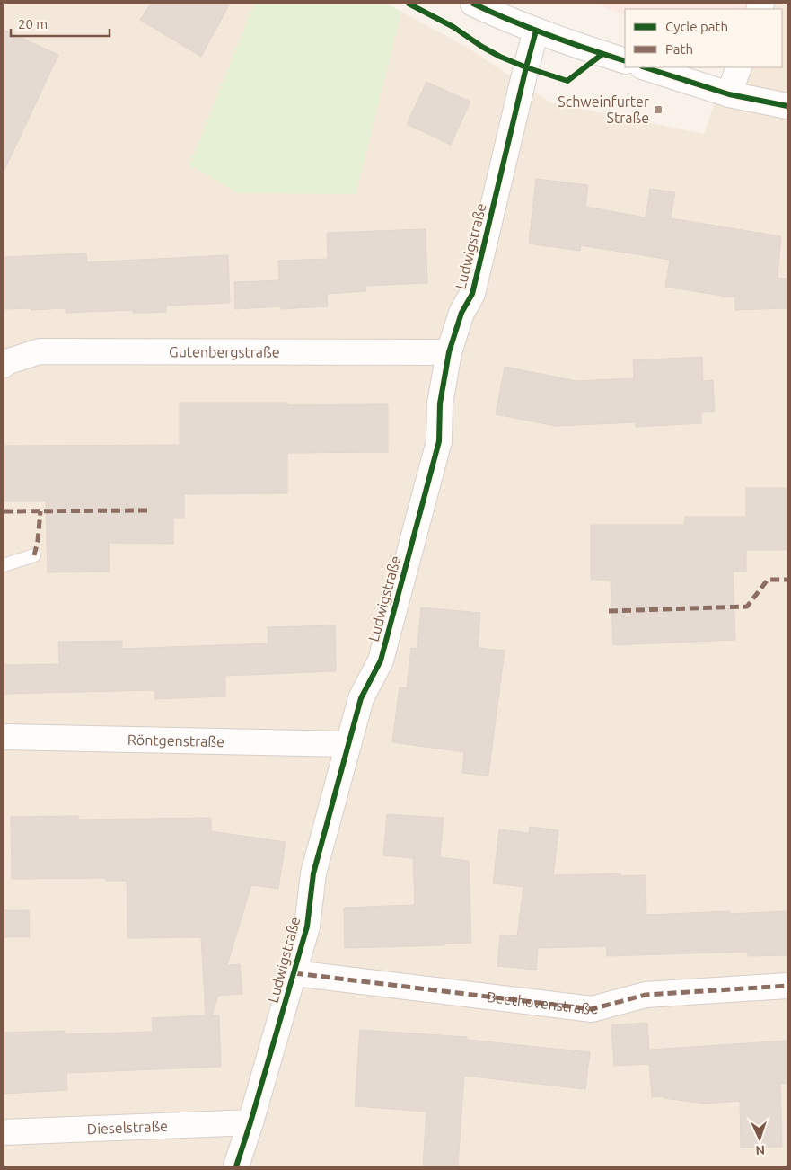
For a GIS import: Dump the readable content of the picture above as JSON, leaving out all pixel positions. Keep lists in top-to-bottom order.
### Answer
{
  "streets": {
    "street": [
      "Ludwigstraße",
      "Gutenbergstraße",
      "Röntgenstraße",
      "Beethovenstraße",
      "Dieselstraße"
    ]
  },
  "crossings": [
    ["Ludwigstraße", "Gutenbergstraße"],
    ["Ludwigstraße", "Röntgenstraße"],
    ["Ludwigstraße", "Beethovenstraße"],
    ["Ludwigstraße", "Dieselstraße"]
  ],
  "places": {
    "transit": ["Schweinfurter Straße"]
  },
  "legend": ["Cycle path", "Path"],
  "scale_bar": "20 m",
  "north": "bottom"
}
